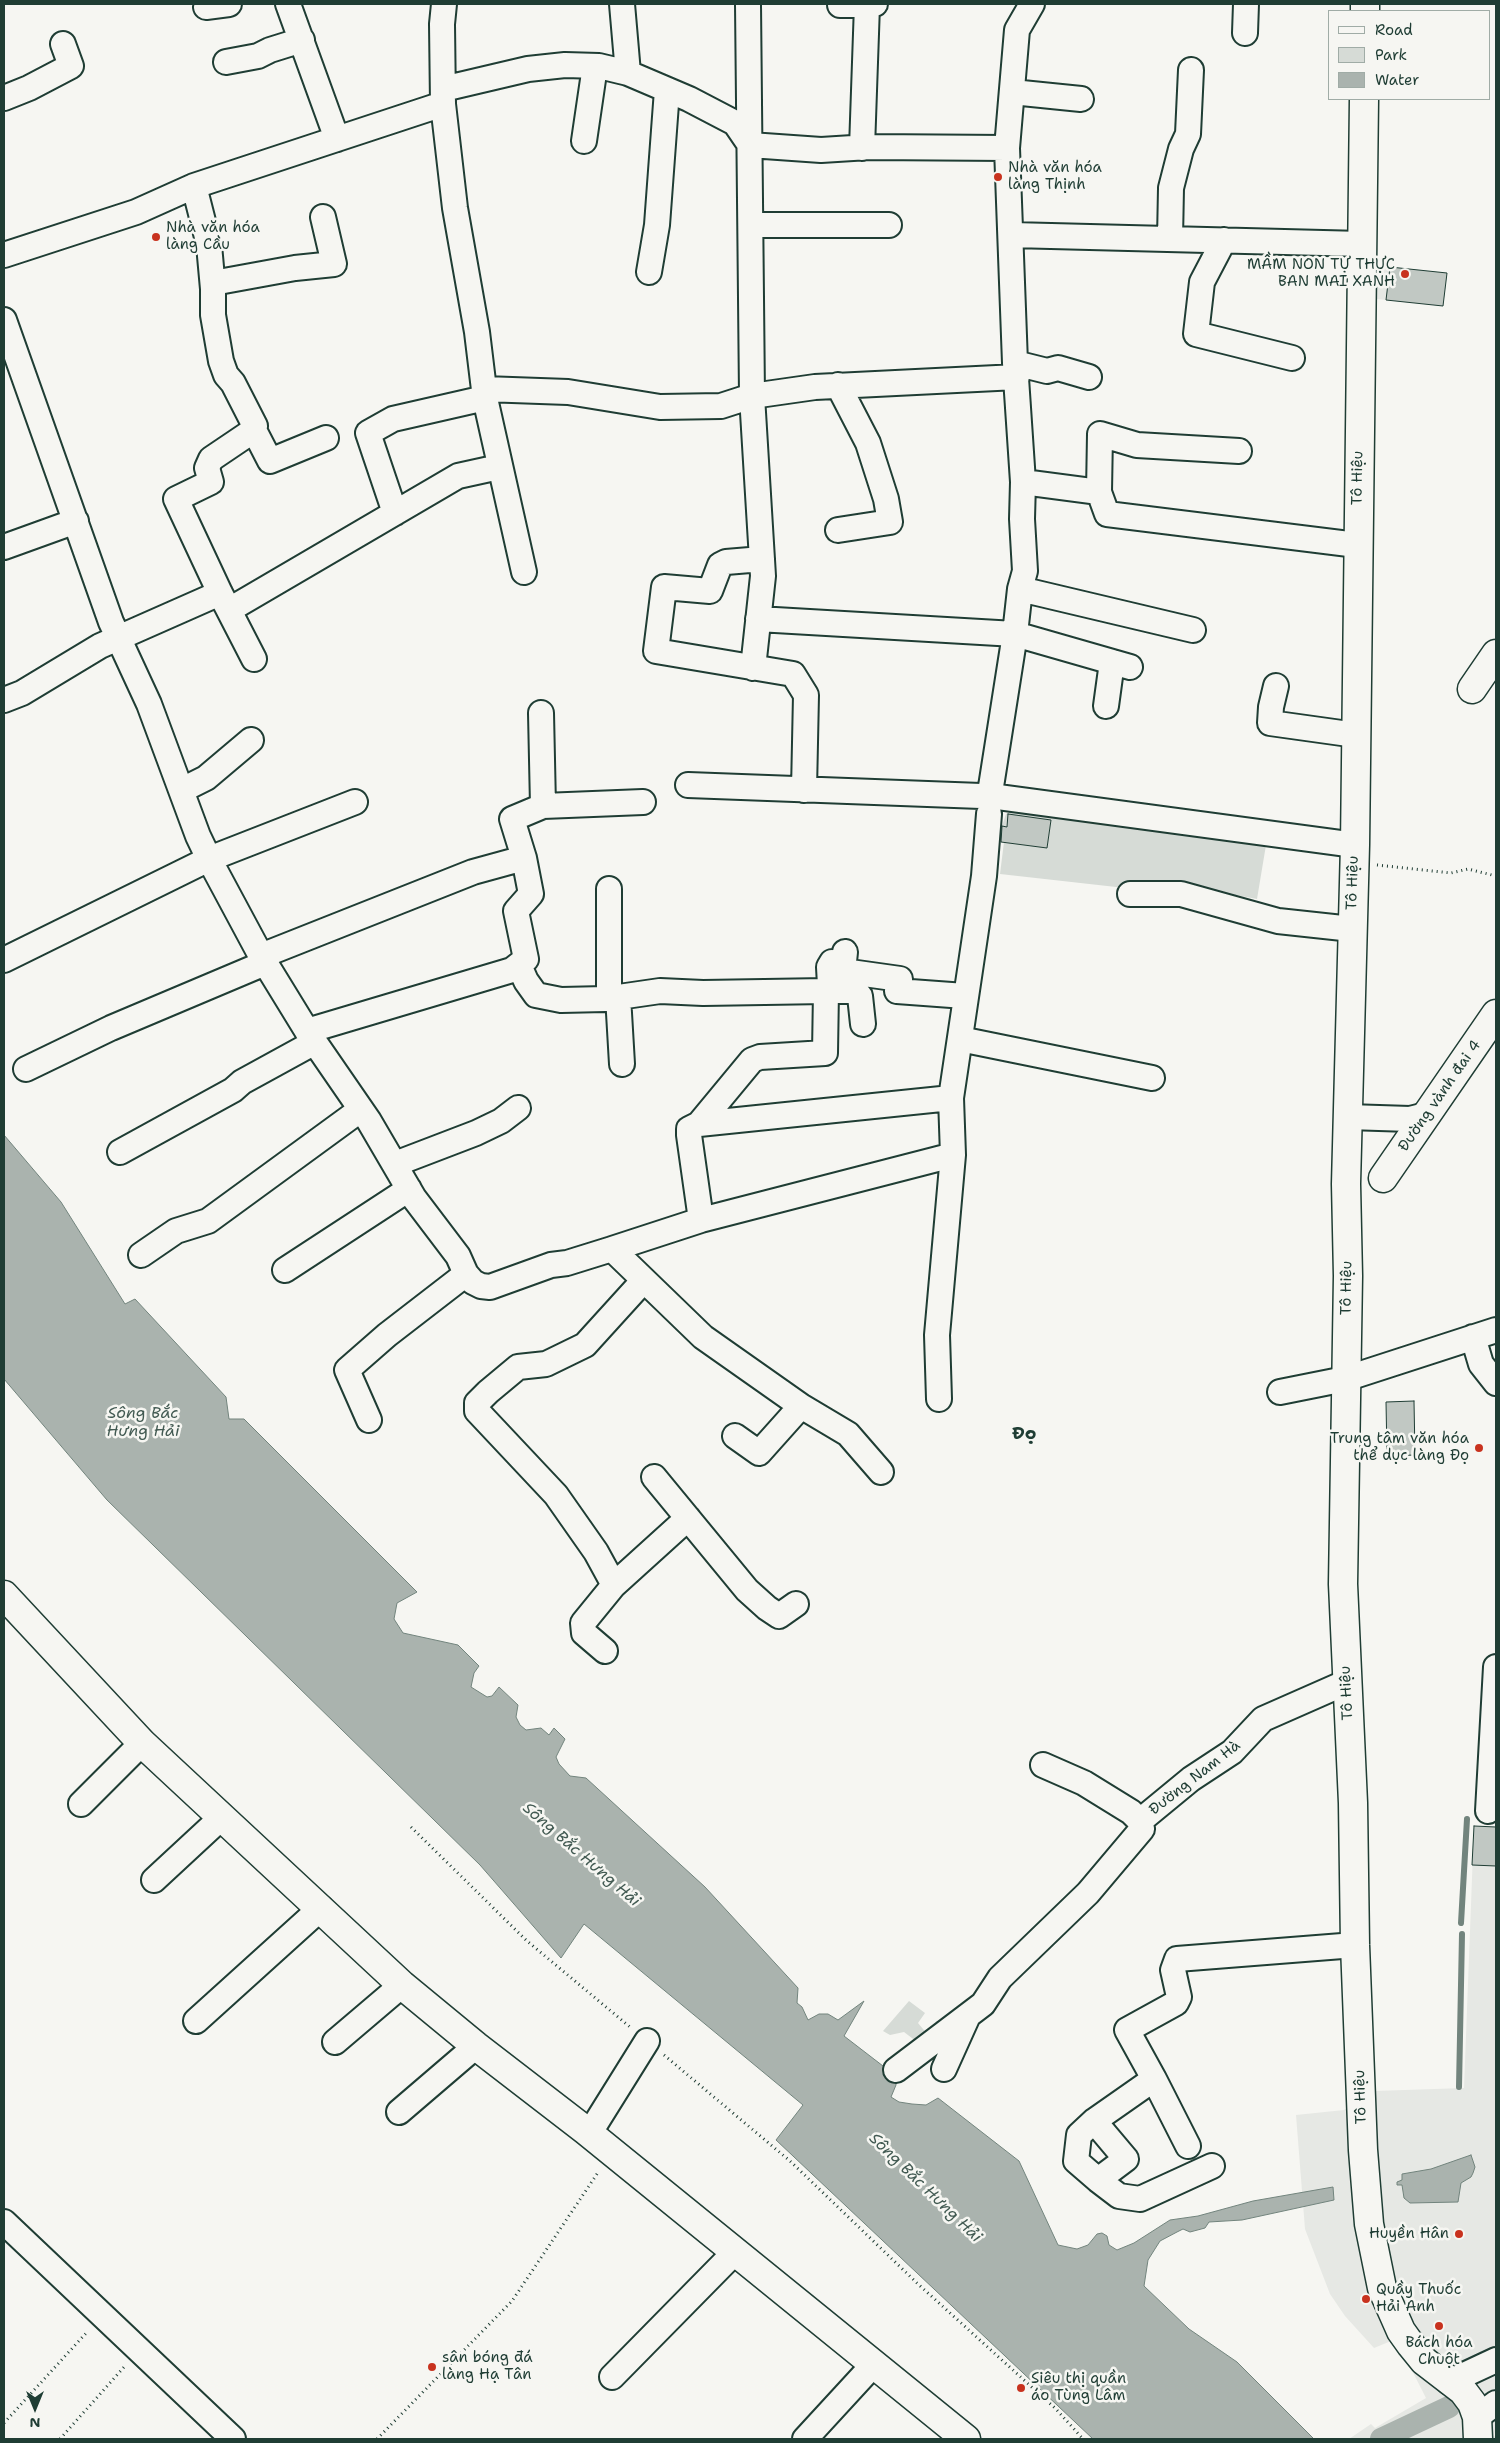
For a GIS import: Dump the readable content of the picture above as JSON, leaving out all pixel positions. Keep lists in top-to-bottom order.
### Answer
{
  "streets": {
    "main road": ["Tô Hiệu", "Đường vành đai 4"],
    "street": ["Đường Nam Hà"]
  },
  "crossings": [
    ["Tô Hiệu", "Đường Nam Hà"]
  ],
  "districts": ["Đọ"],
  "water": ["Sông Bắc Hưng Hải"],
  "places": [
    "Nhà văn hóa làng Thịnh",
    "Nhà văn hóa làng Cầu",
    "MẦM NON TỰ THỰC BAN MAI XANH",
    "Trung tâm văn hóa thể dục làng Đọ",
    "Huyền Hân",
    "Quầy Thuốc Hải Anh",
    "Bách hóa Chuột",
    "sân bóng đá làng Hạ Tân",
    "Siêu thị quần áo Tùng Lâm"
  ],
  "legend": ["Road", "Park", "Water"],
  "north": "bottom"
}
